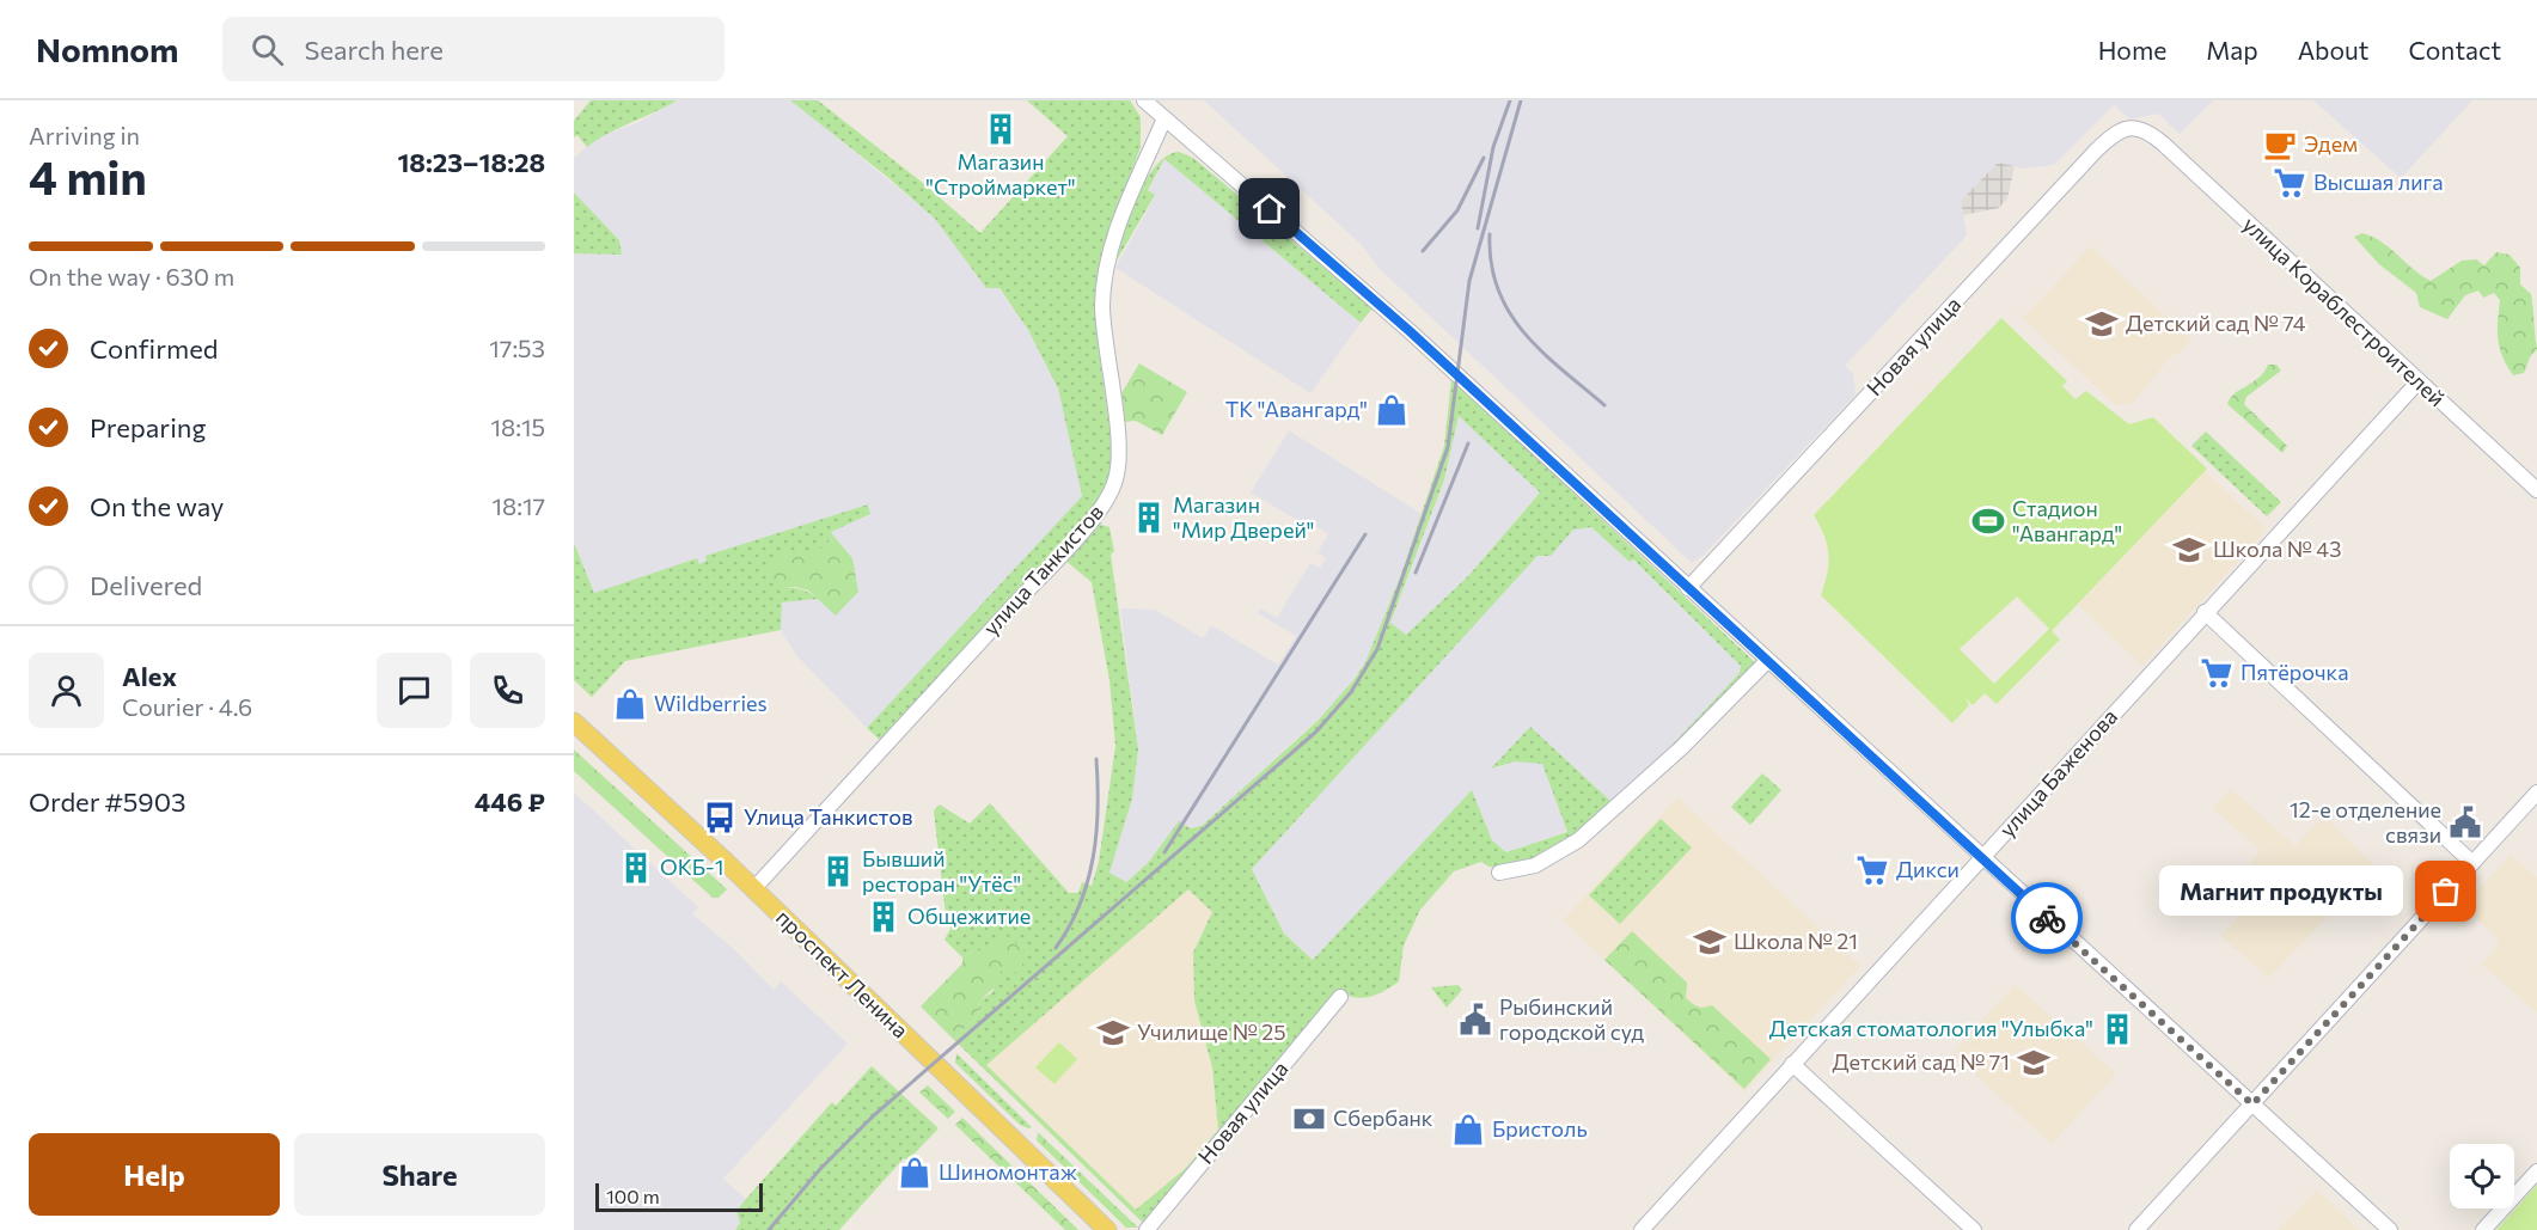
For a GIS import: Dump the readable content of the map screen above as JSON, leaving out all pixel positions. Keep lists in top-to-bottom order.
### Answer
{
  "streets": {
    "main road": ["проспект Ленина"],
    "street": [
      "улица Кораблестроителей",
      "Новая улица",
      "улица Танкистов",
      "улица Баженова"
    ]
  },
  "crossings": [
    ["улица Кораблестроителей", "Новая улица"],
    ["улица Кораблестроителей", "улица Баженова"],
    ["улица Танкистов", "проспект Ленина"]
  ],
  "places": {
    "building": [
      "Магазин \"Строймаркет\"",
      "Магазин \"Мир Дверей\"",
      "ОКБ-1",
      "Бывший ресторан \"Утёс\"",
      "Общежитие",
      "Детская стоматология \"Улыбка\""
    ],
    "cafe": ["Эдем"],
    "supermarket": ["Высшая лига", "Пятёрочка", "Дикси"],
    "school or university": [
      "Детский сад № 74",
      "Школа № 43",
      "Школа № 21",
      "Училище № 25",
      "Детский сад № 71"
    ],
    "shop": [
      "ТК \"Авангард\"",
      "Wildberries",
      "Бристоль",
      "Шиномонтаж"
    ],
    "sports": ["Стадион \"Авангард\""],
    "bus stop": ["Улица Танкистов"],
    "public building": ["12-е отделение связи", "Рыбинский городской суд"],
    "other": ["Магнит продукты"],
    "bank": ["Сбербанк"]
  },
  "scale_bar": "100 m",
  "page": {
    "header": "Nomnom",
    "search": "Search here",
    "nav": [
      "Home",
      "Map",
      "About",
      "Contact"
    ],
    "heading": ["4 min", "Arriving in", "18:23–18:28"],
    "panel": [
      "Alex",
      "Courier · 4.6",
      "Order #5903",
      "446 ₽"
    ],
    "bar": "On the way · 630 m",
    "list": [
      ["Confirmed", "17:53"],
      ["Preparing", "18:15"],
      ["On the way", "18:17"],
      "Delivered"
    ],
    "bubble": "Магнит продукты",
    "buttons": ["Help", "Share"],
    "scale": "100 m"
  }
}
